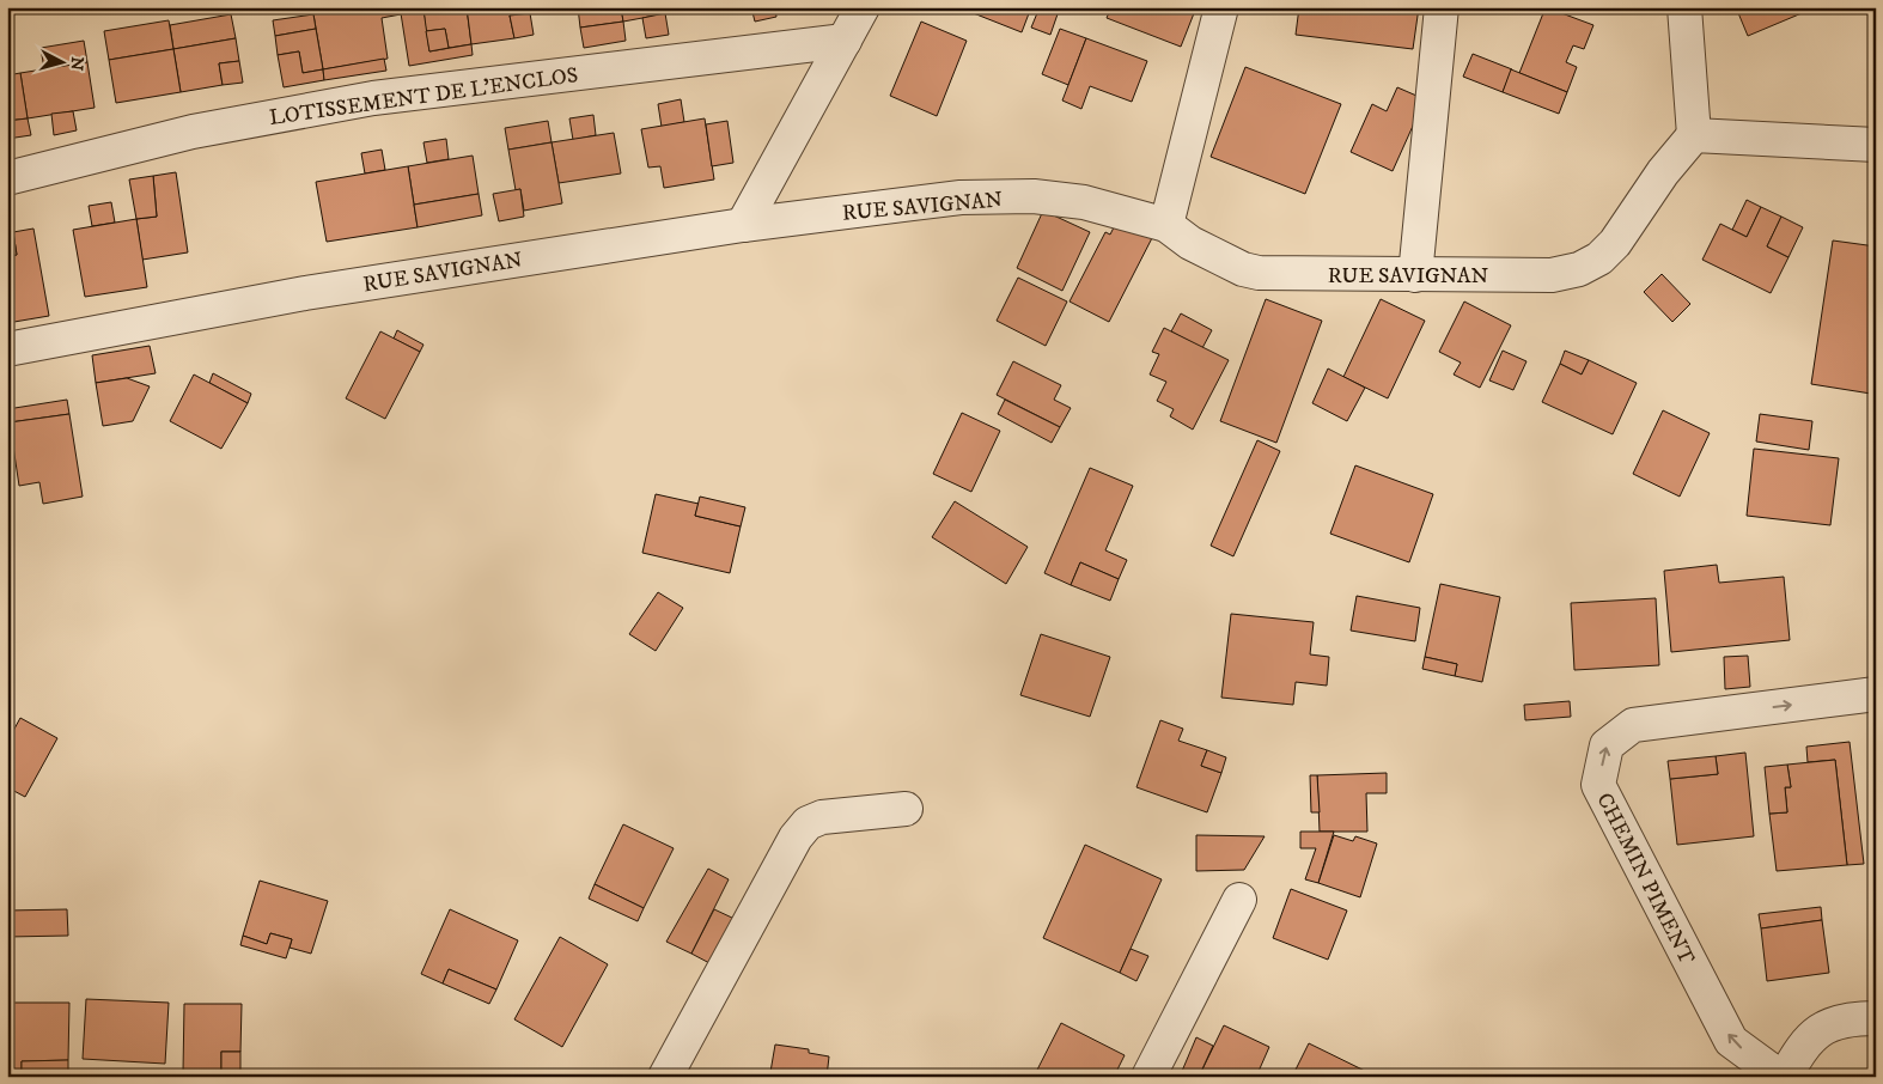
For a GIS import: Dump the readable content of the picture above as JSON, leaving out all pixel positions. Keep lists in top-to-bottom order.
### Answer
{
  "streets": {
    "street": ["LOTISSEMENT DE L'ENCLOS", "RUE SAVIGNAN", "CHEMIN PIMENT"]
  },
  "north": "right"
}
